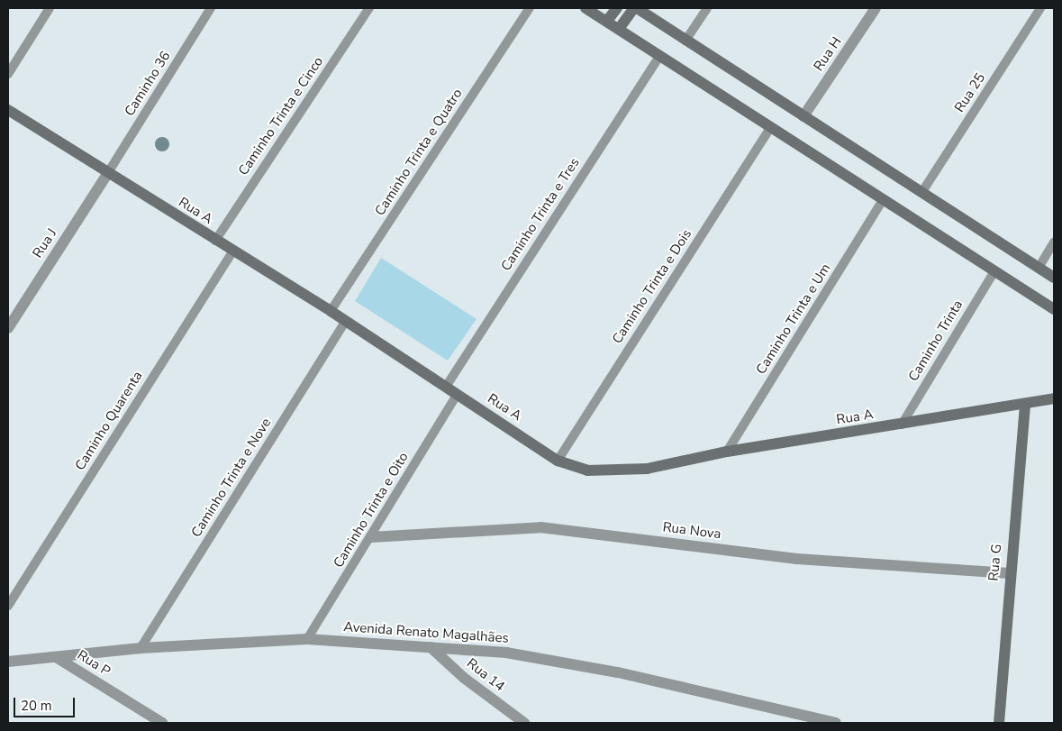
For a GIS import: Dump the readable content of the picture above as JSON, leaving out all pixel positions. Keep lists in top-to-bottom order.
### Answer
{
  "streets": {
    "street": [
      "Rua H",
      "Rua A",
      "Rua J",
      "Rua Nova",
      "Rua G",
      "Avenida Renato Magalhães",
      "Rua P",
      "Rua 14"
    ],
    "lane": [
      "Caminho 36",
      "Rua 25",
      "Caminho Trinta e Cinco",
      "Caminho Trinta e Quatro",
      "Caminho Trinta e Tres",
      "Caminho Trinta e Dois",
      "Caminho Trinta e Um",
      "Caminho Trinta",
      "Caminho Quarenta",
      "Caminho Trinta e Nove",
      "Caminho Trinta e Oito"
    ]
  },
  "crossings": [
    ["Caminho 36", "Rua A"],
    ["Caminho 36", "Rua J"],
    ["Caminho Trinta e Cinco", "Rua A"],
    ["Caminho Trinta e Quatro", "Rua A"],
    ["Rua A", "Caminho Trinta e Tres"],
    ["Rua A", "Rua J"],
    ["Rua A", "Caminho Trinta e Dois"],
    ["Rua A", "Caminho Trinta e Um"],
    ["Rua A", "Caminho Trinta"],
    ["Rua A", "Caminho Quarenta"],
    ["Rua A", "Caminho Trinta e Nove"],
    ["Rua A", "Caminho Trinta e Oito"],
    ["Rua A", "Rua G"],
    ["Caminho Trinta e Nove", "Avenida Renato Magalhães"],
    ["Caminho Trinta e Oito", "Rua Nova"],
    ["Caminho Trinta e Oito", "Avenida Renato Magalhães"],
    ["Rua Nova", "Rua G"],
    ["Avenida Renato Magalhães", "Rua P"],
    ["Avenida Renato Magalhães", "Rua 14"]
  ],
  "scale_bar": "20 m"
}
